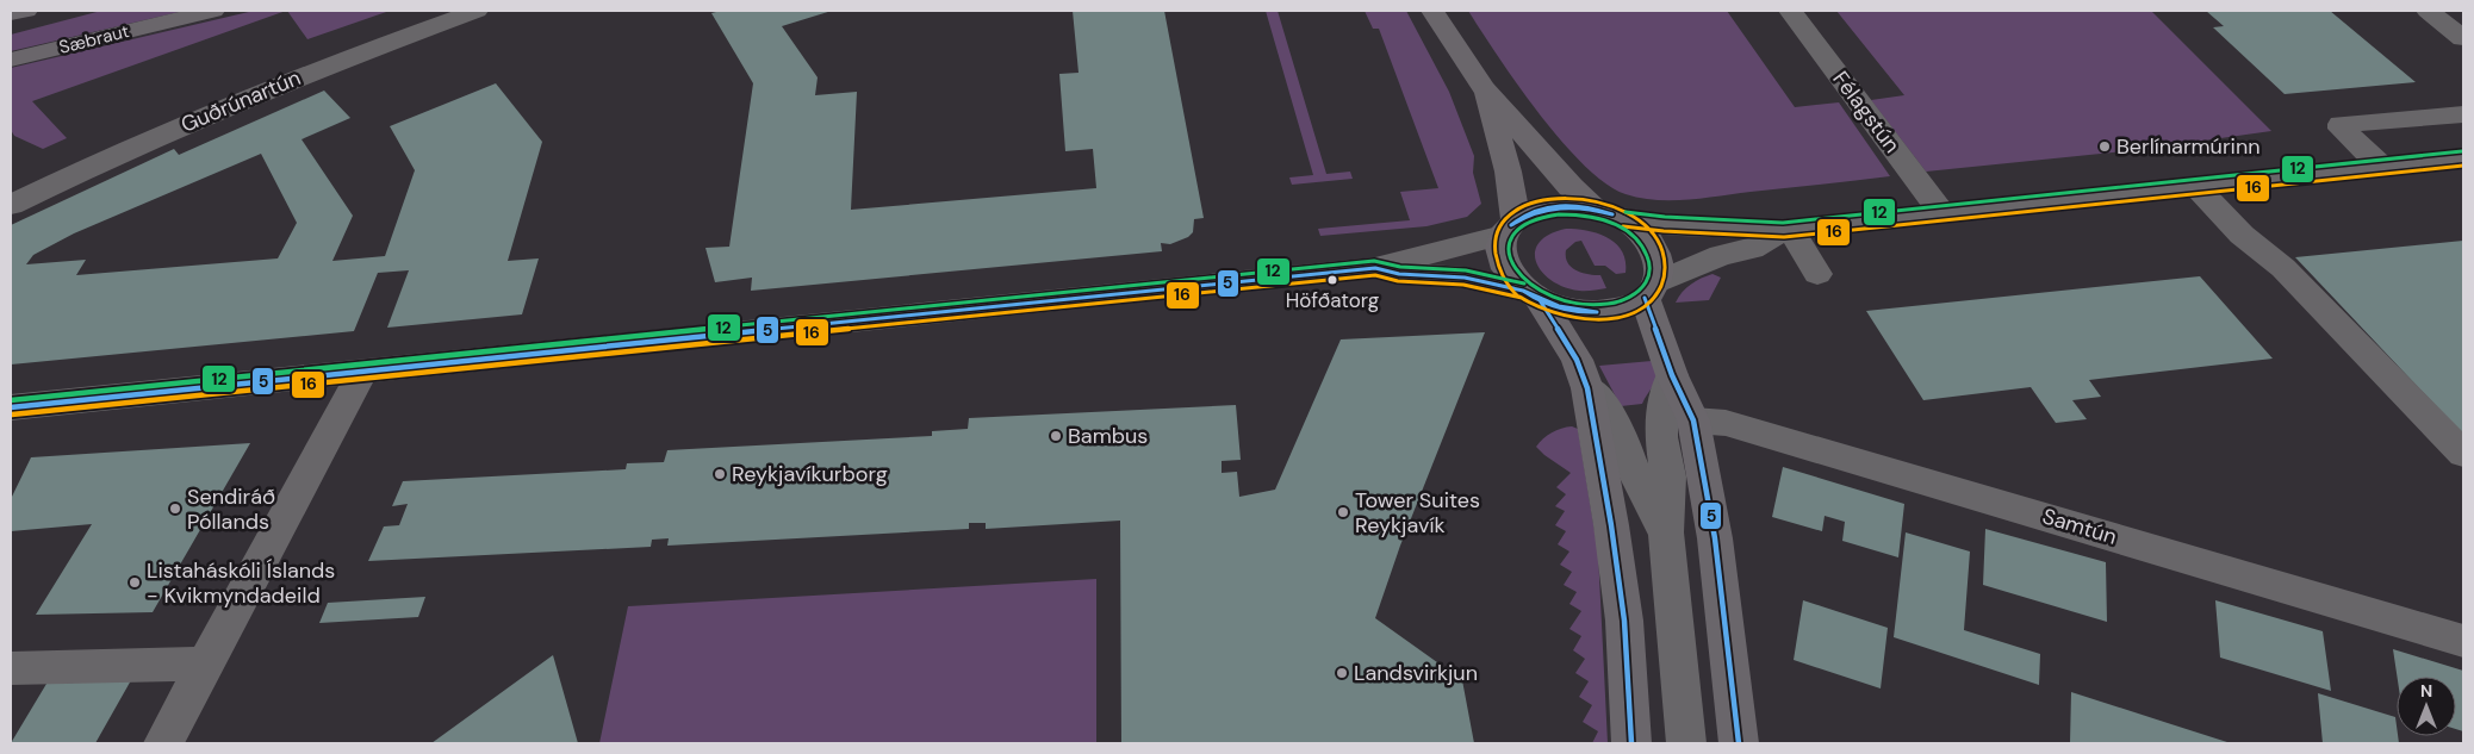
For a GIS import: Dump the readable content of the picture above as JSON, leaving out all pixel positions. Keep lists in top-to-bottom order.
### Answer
{
  "streets": {
    "main road": ["Sæbraut"],
    "street": ["Guðrúnartún", "Félagstún", "Samtún"]
  },
  "places": [
    "Berlínarmúrinn",
    "Höfðatorg",
    "Bambus",
    "Reykjavíkurborg",
    "Sendiráð Póllands",
    "Tower Suites Reykjavík",
    "Listaháskóli Íslands - Kvikmyndadeild",
    "Landsvirkjun"
  ],
  "lines": ["transit line 12", "transit line 16", "transit line 5"],
  "north": "top"
}
